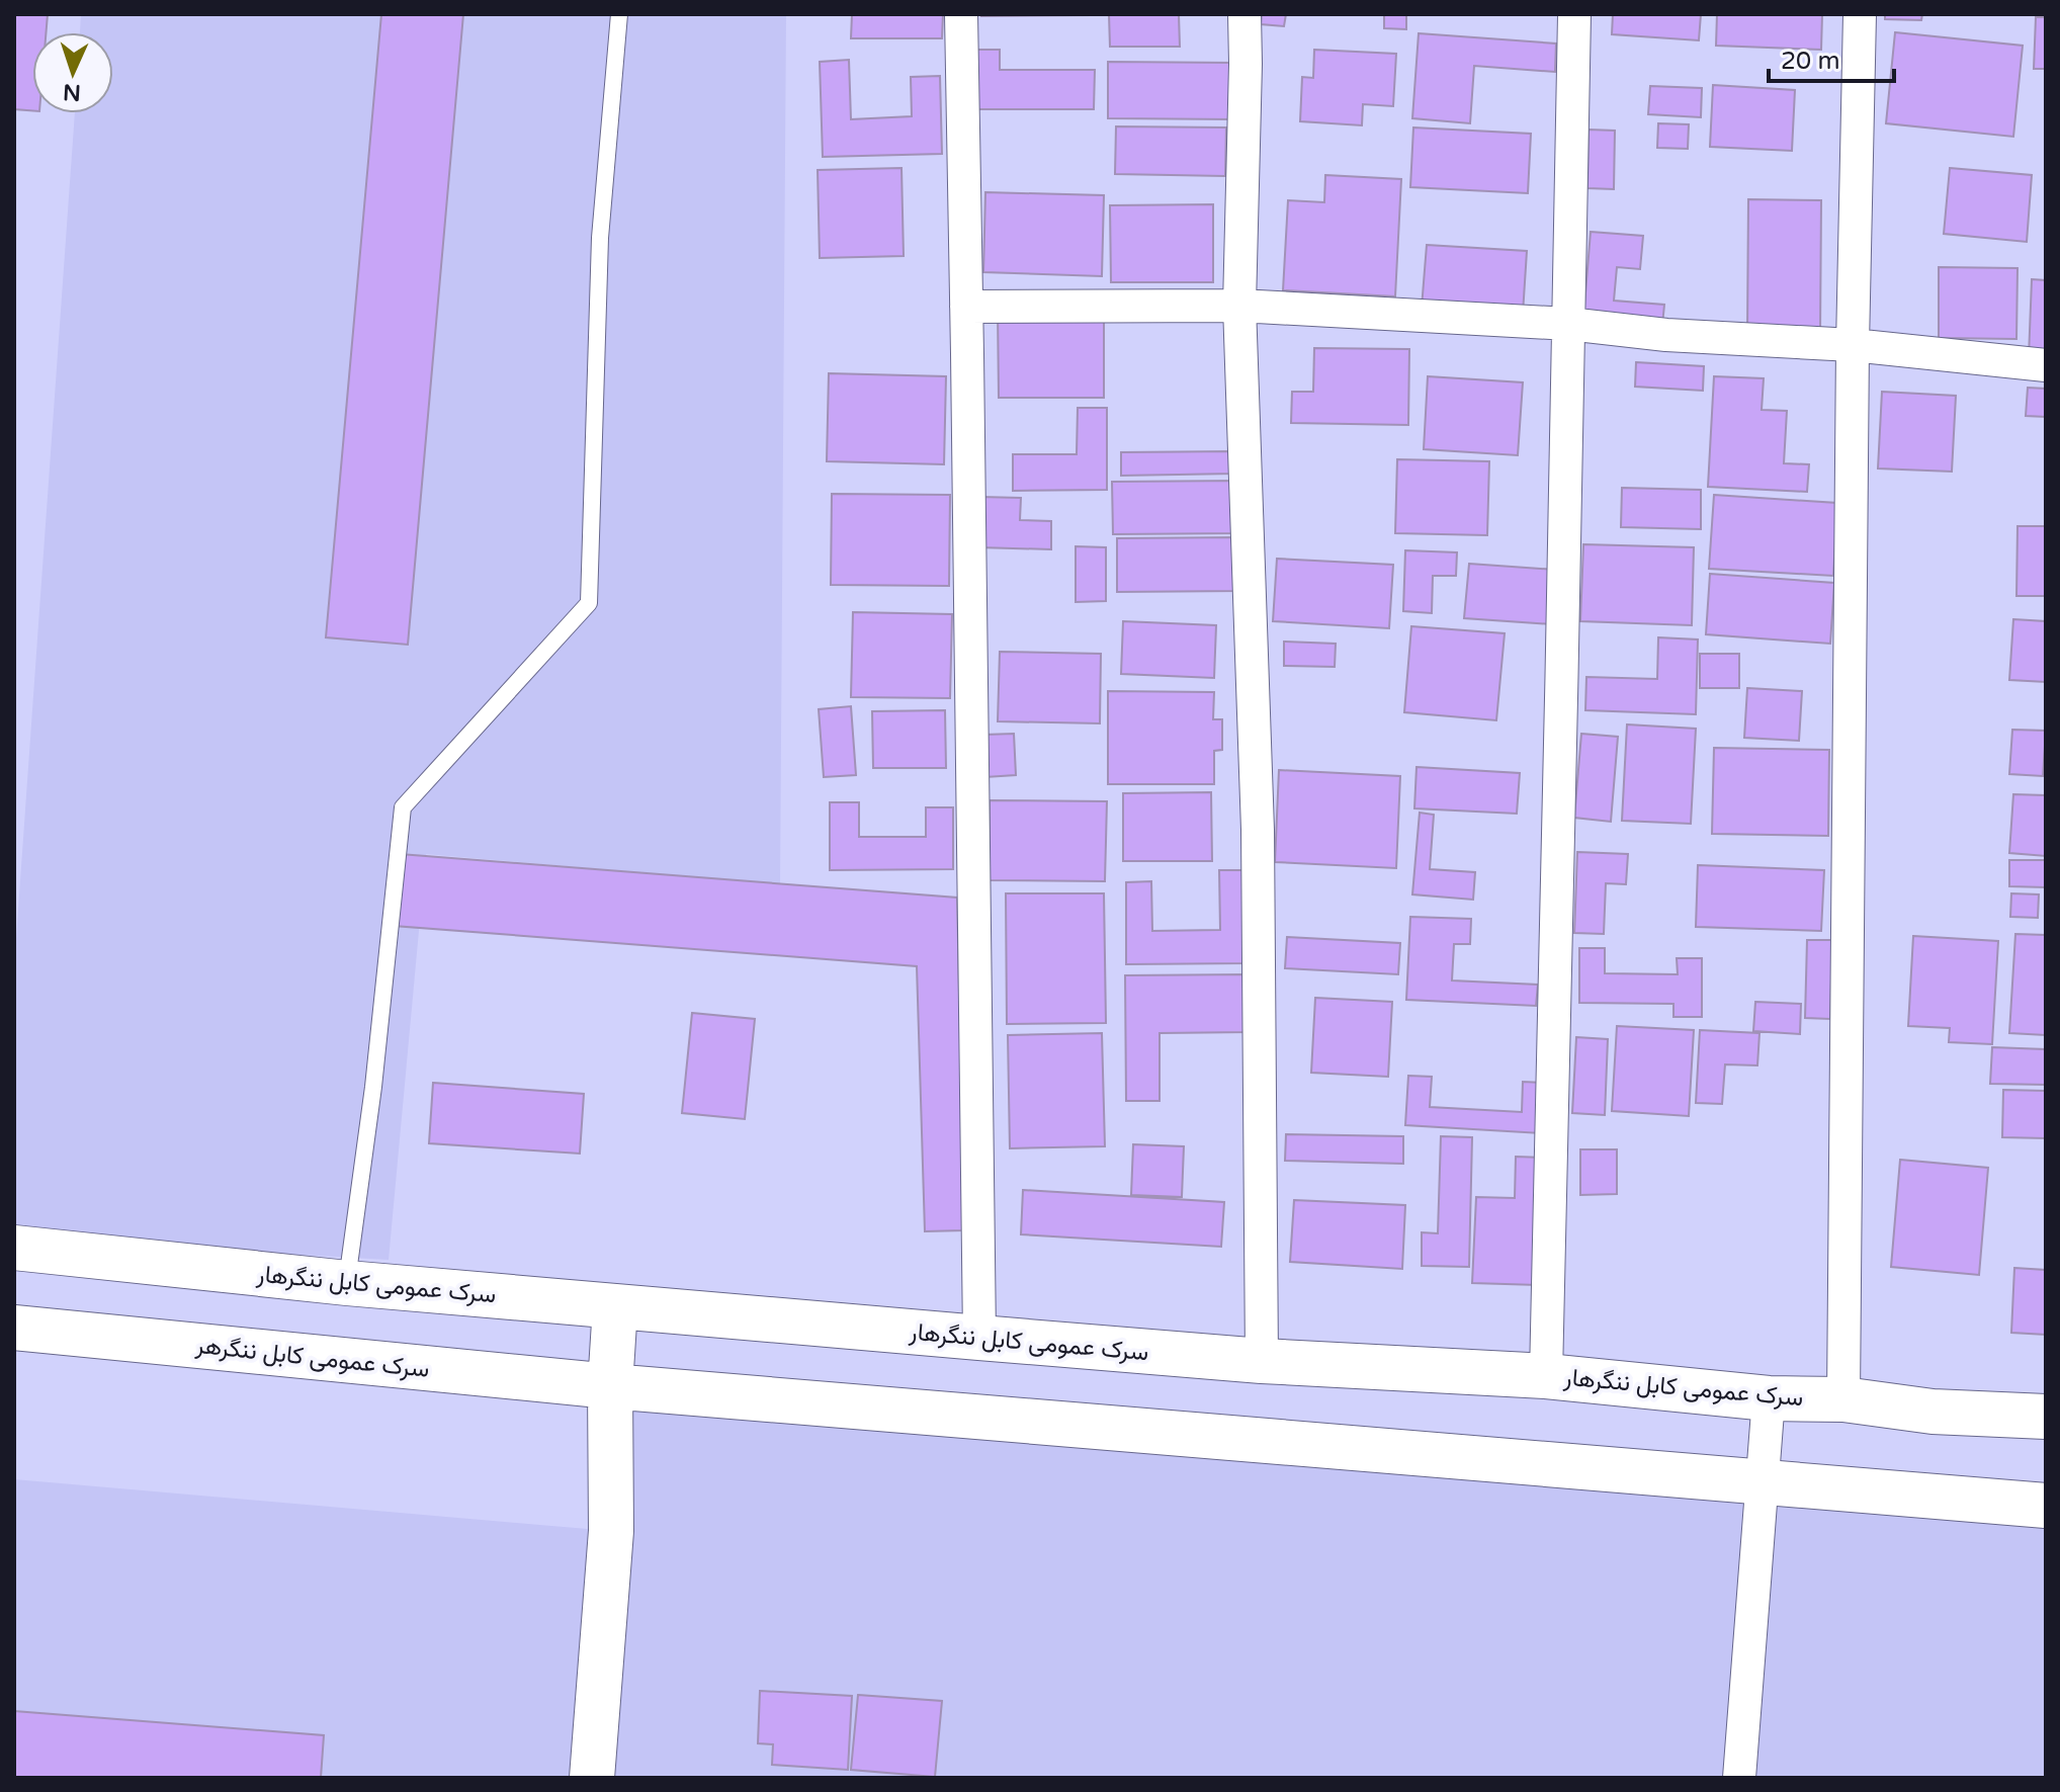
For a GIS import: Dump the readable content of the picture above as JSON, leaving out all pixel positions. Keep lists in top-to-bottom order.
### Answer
{
  "streets": {
    "highway": ["سرک عمومی کابل ننگرهار", "سرک عمومی کابل ننگرهر"]
  },
  "scale_bar": "20 m",
  "north": "bottom"
}
